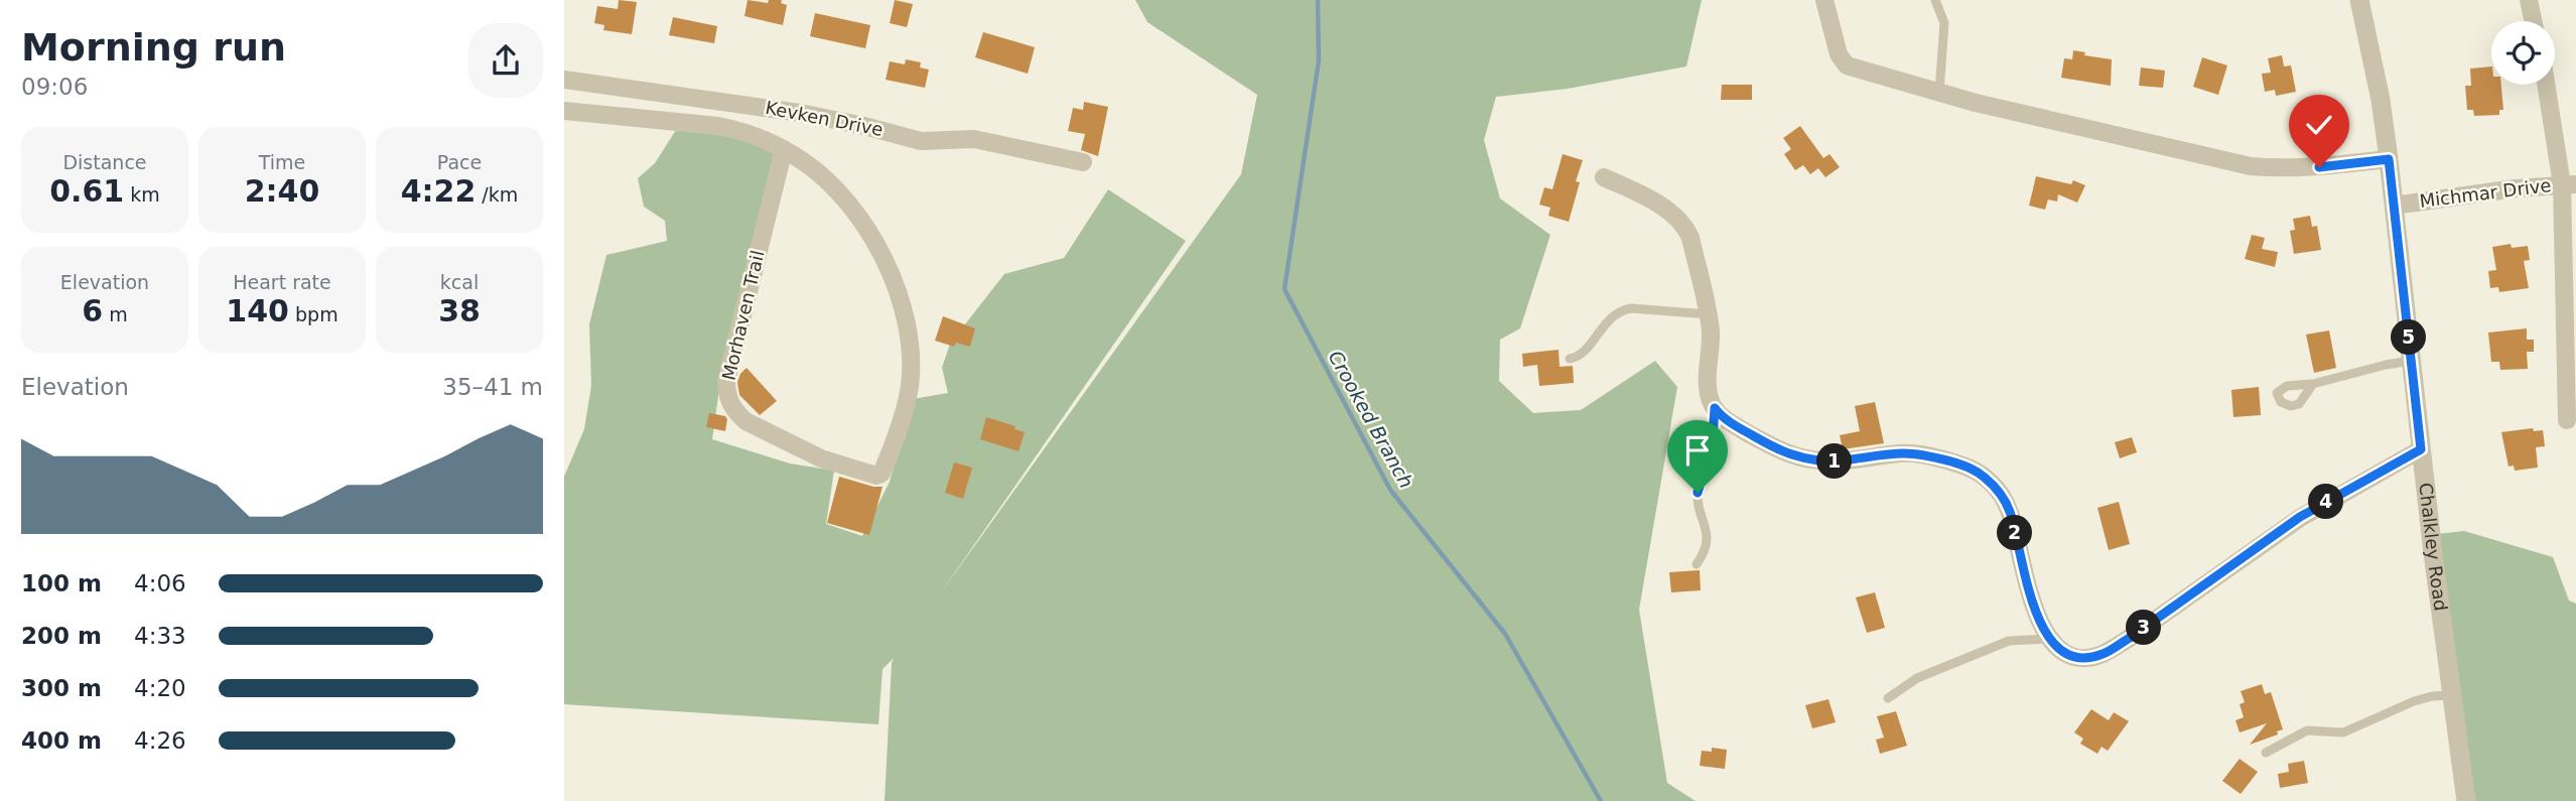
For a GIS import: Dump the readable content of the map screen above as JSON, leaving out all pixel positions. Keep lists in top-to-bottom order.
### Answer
{
  "streets": {
    "street": [
      "Kevken Drive",
      "Michmar Drive",
      "Morhaven Trail",
      "Chalkley Road"
    ]
  },
  "crossings": [
    ["Michmar Drive", "Chalkley Road"]
  ],
  "water": ["Crooked Branch"],
  "page": {
    "heading": ["Morning run", "09:06"],
    "stats": [
      ["Distance", "0.61 km"],
      ["Time", "2:40"],
      ["Pace", "4:22 /km"],
      ["Elevation", "6 m"],
      ["Heart rate", "140 bpm"],
      ["kcal", "38"]
    ],
    "pins": [
      "5",
      "1",
      "4",
      "2",
      "3"
    ],
    "chart": ["Elevation", "35–41 m"],
    "list": [
      {
        "name": "100 m",
        "note": "4:06"
      },
      {
        "name": "200 m",
        "note": "4:33"
      },
      {
        "name": "300 m",
        "note": "4:20"
      },
      {
        "name": "400 m",
        "note": "4:26"
      }
    ]
  }
}
